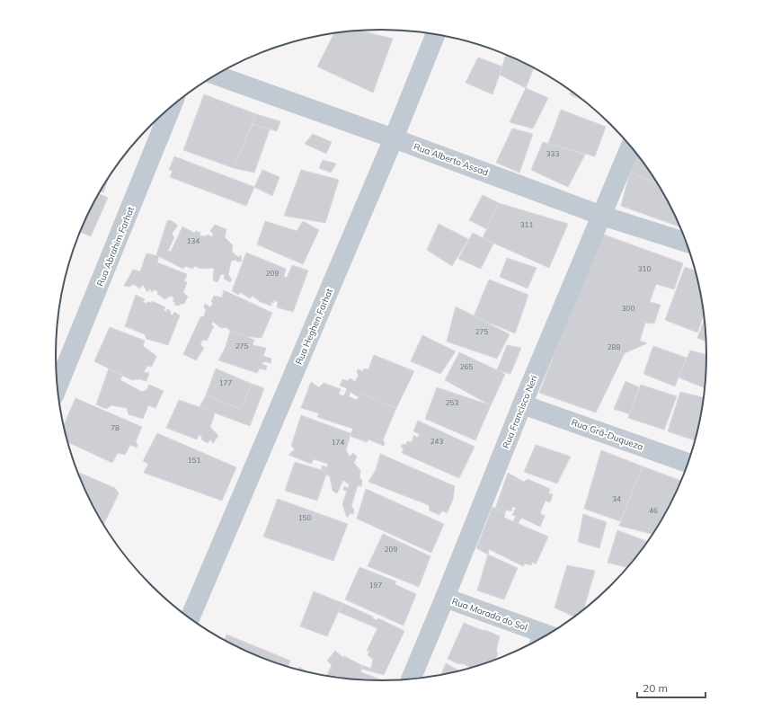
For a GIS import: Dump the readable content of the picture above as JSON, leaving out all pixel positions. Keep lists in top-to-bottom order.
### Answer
{
  "streets": {
    "street": [
      "Rua Alberto Assad",
      "Rua Abrahim Farhat",
      "Rua Heghen Farhat",
      "Rua Francisco Neri",
      "Rua Grã-Duqueza",
      "Rua Morada do Sol"
    ]
  },
  "crossings": [
    ["Rua Alberto Assad", "Rua Heghen Farhat"],
    ["Rua Alberto Assad", "Rua Francisco Neri"],
    ["Rua Francisco Neri", "Rua Grã-Duqueza"],
    ["Rua Francisco Neri", "Rua Morada do Sol"]
  ],
  "house_numbers": [
    "333",
    "311",
    "134",
    "310",
    "209",
    "300",
    "275",
    "275",
    "288",
    "265",
    "177",
    "253",
    "78",
    "243",
    "174",
    "151",
    "34",
    "46",
    "150",
    "209",
    "197"
  ],
  "scale_bar": "20 m"
}
